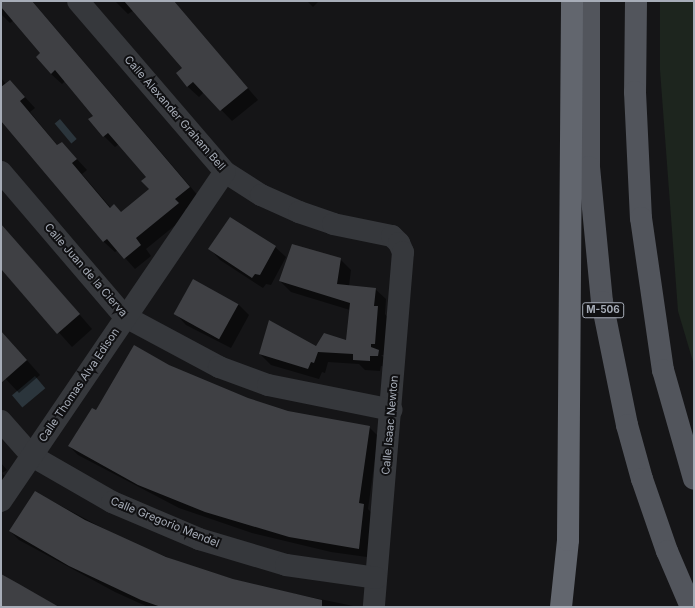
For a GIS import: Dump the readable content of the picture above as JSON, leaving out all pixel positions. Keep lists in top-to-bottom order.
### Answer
{
  "streets": {
    "main road": ["M-506"],
    "street": [
      "Calle Alexander Graham Bell",
      "Calle Juan de la Cierva",
      "Calle Thomas Alva Edison",
      "Calle Isaac Newton",
      "Calle Gregorio Mendel"
    ]
  },
  "crossings": [
    ["Calle Alexander Graham Bell", "Calle Thomas Alva Edison"],
    ["Calle Alexander Graham Bell", "Calle Isaac Newton"],
    ["Calle Juan de la Cierva", "Calle Thomas Alva Edison"],
    ["Calle Juan de la Cierva", "Calle Isaac Newton"],
    ["Calle Thomas Alva Edison", "Calle Gregorio Mendel"],
    ["Calle Isaac Newton", "Calle Gregorio Mendel"]
  ]
}
